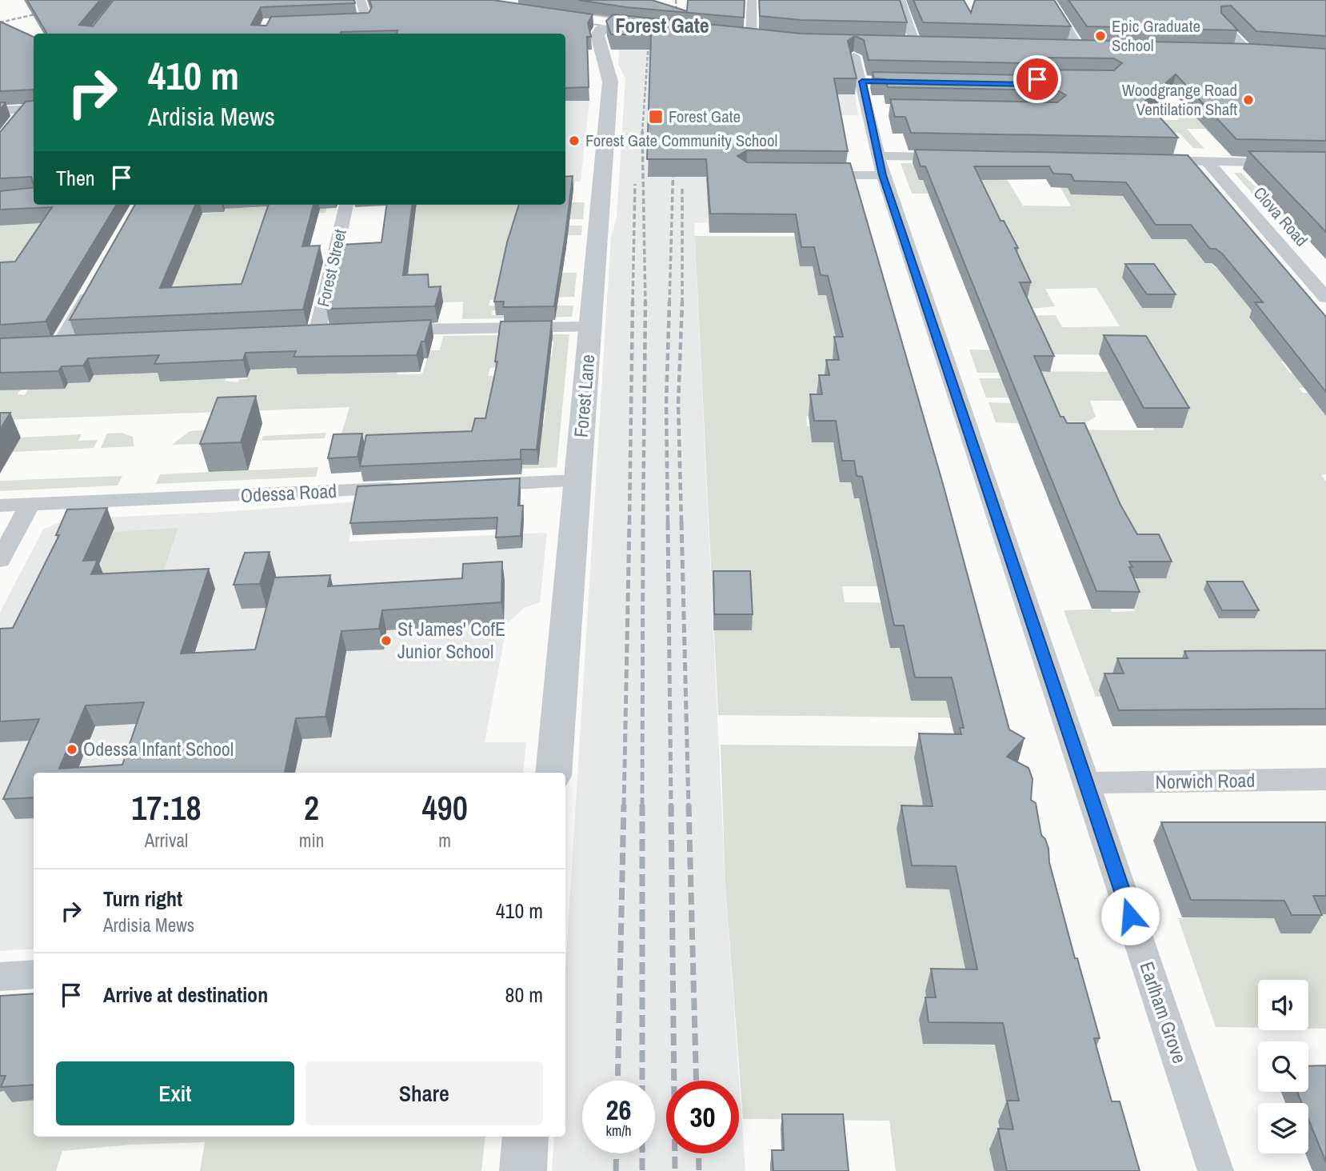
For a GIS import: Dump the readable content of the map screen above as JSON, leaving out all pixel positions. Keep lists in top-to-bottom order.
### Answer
{
  "streets": {
    "street": [
      "Clova Road",
      "Forest Street",
      "Forest Lane",
      "Odessa Road",
      "Norwich Road",
      "Earlham Grove"
    ]
  },
  "crossings": [
    ["Norwich Road", "Earlham Grove"]
  ],
  "districts": ["Forest Gate"],
  "places": {
    "other": [
      "Epic Graduate School",
      "Woodgrange Road Ventilation Shaft",
      "Forest Gate Community School",
      "St James' CofE Junior School",
      "Odessa Infant School"
    ],
    "transit": ["Forest Gate"]
  },
  "page": {
    "turn": ["410 m", "Ardisia Mews"],
    "then": "Then",
    "eta": [
      "17:18",
      "Arrival",
      "2",
      "min",
      "490",
      "m"
    ],
    "list": [
      {
        "name": "Turn right",
        "note": "Ardisia Mews",
        "value": "410 m"
      },
      {
        "name": "Arrive at destination",
        "value": "80 m"
      }
    ],
    "buttons": ["Exit", "Share"],
    "speed": "26 km/h",
    "limit": "30"
  }
}
